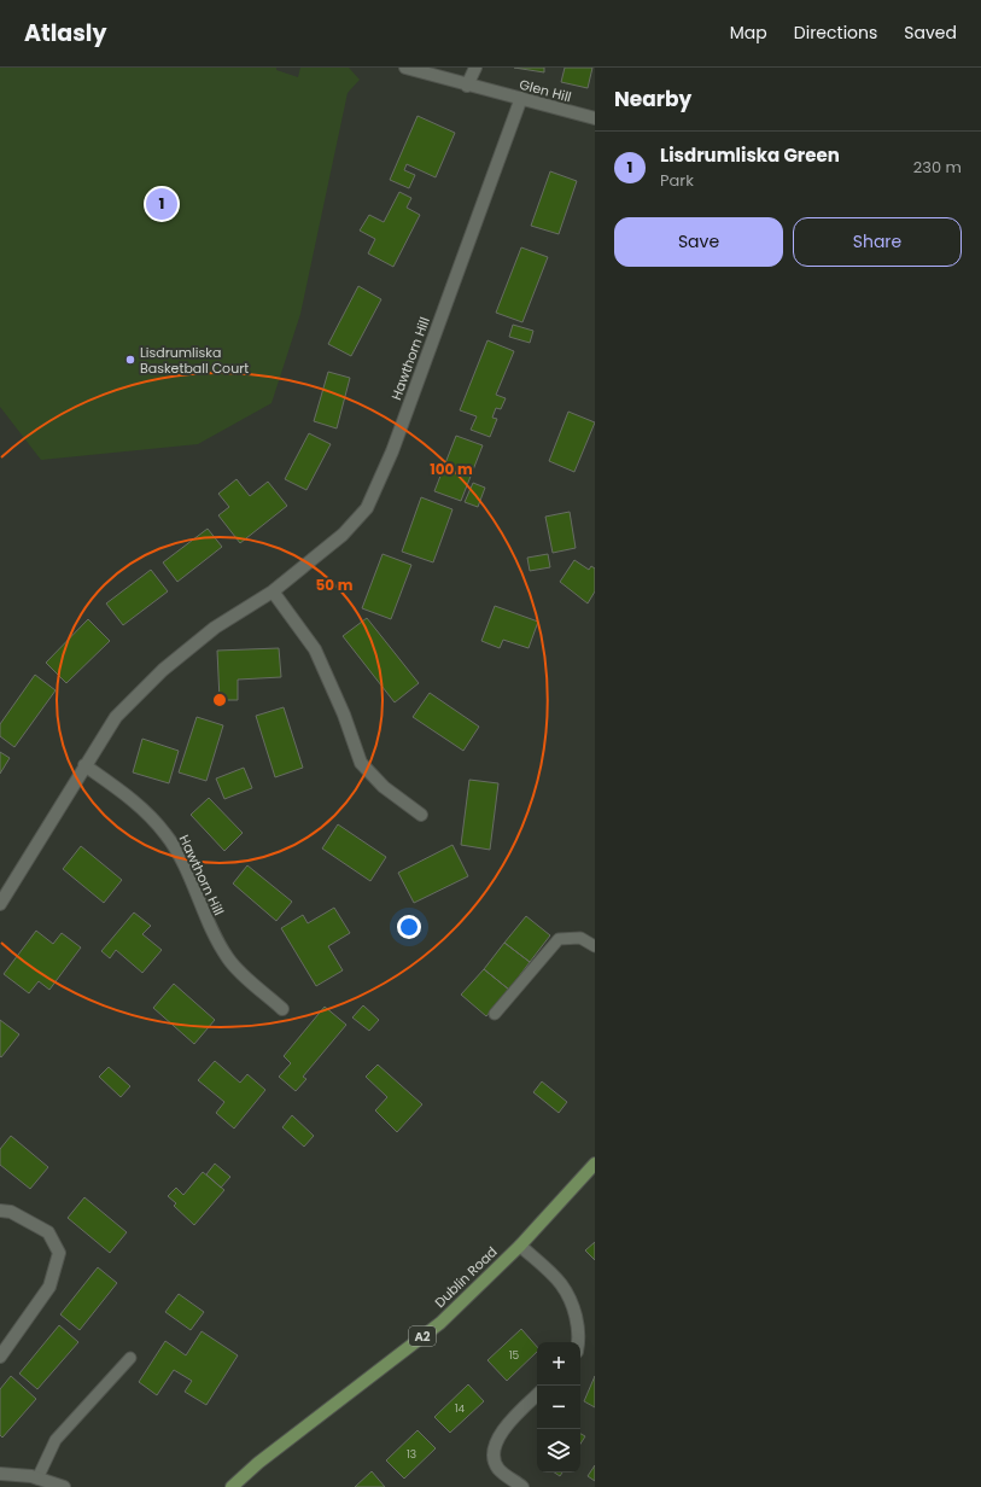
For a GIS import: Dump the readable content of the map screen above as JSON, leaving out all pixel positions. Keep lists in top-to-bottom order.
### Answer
{
  "streets": {
    "main road": ["Dublin Road", "A2"],
    "street": ["Glen Hill", "Hawthorn Hill"]
  },
  "crossings": [
    ["Glen Hill", "Hawthorn Hill"]
  ],
  "places": ["Lisdrumliska Basketball Court"],
  "house_numbers": ["15", "14", "13"],
  "page": {
    "header": "Atlasly",
    "nav": ["Map", "Directions", "Saved"],
    "heading": "Nearby",
    "list": [
      {
        "mark": "1",
        "name": "Lisdrumliska Green",
        "note": "Park",
        "value": "230 m"
      }
    ],
    "pins": "1",
    "buttons": ["Save", "Share"],
    "map_buttons": ["+", "−"]
  },
  "rings": ["100 m", "50 m"]
}
